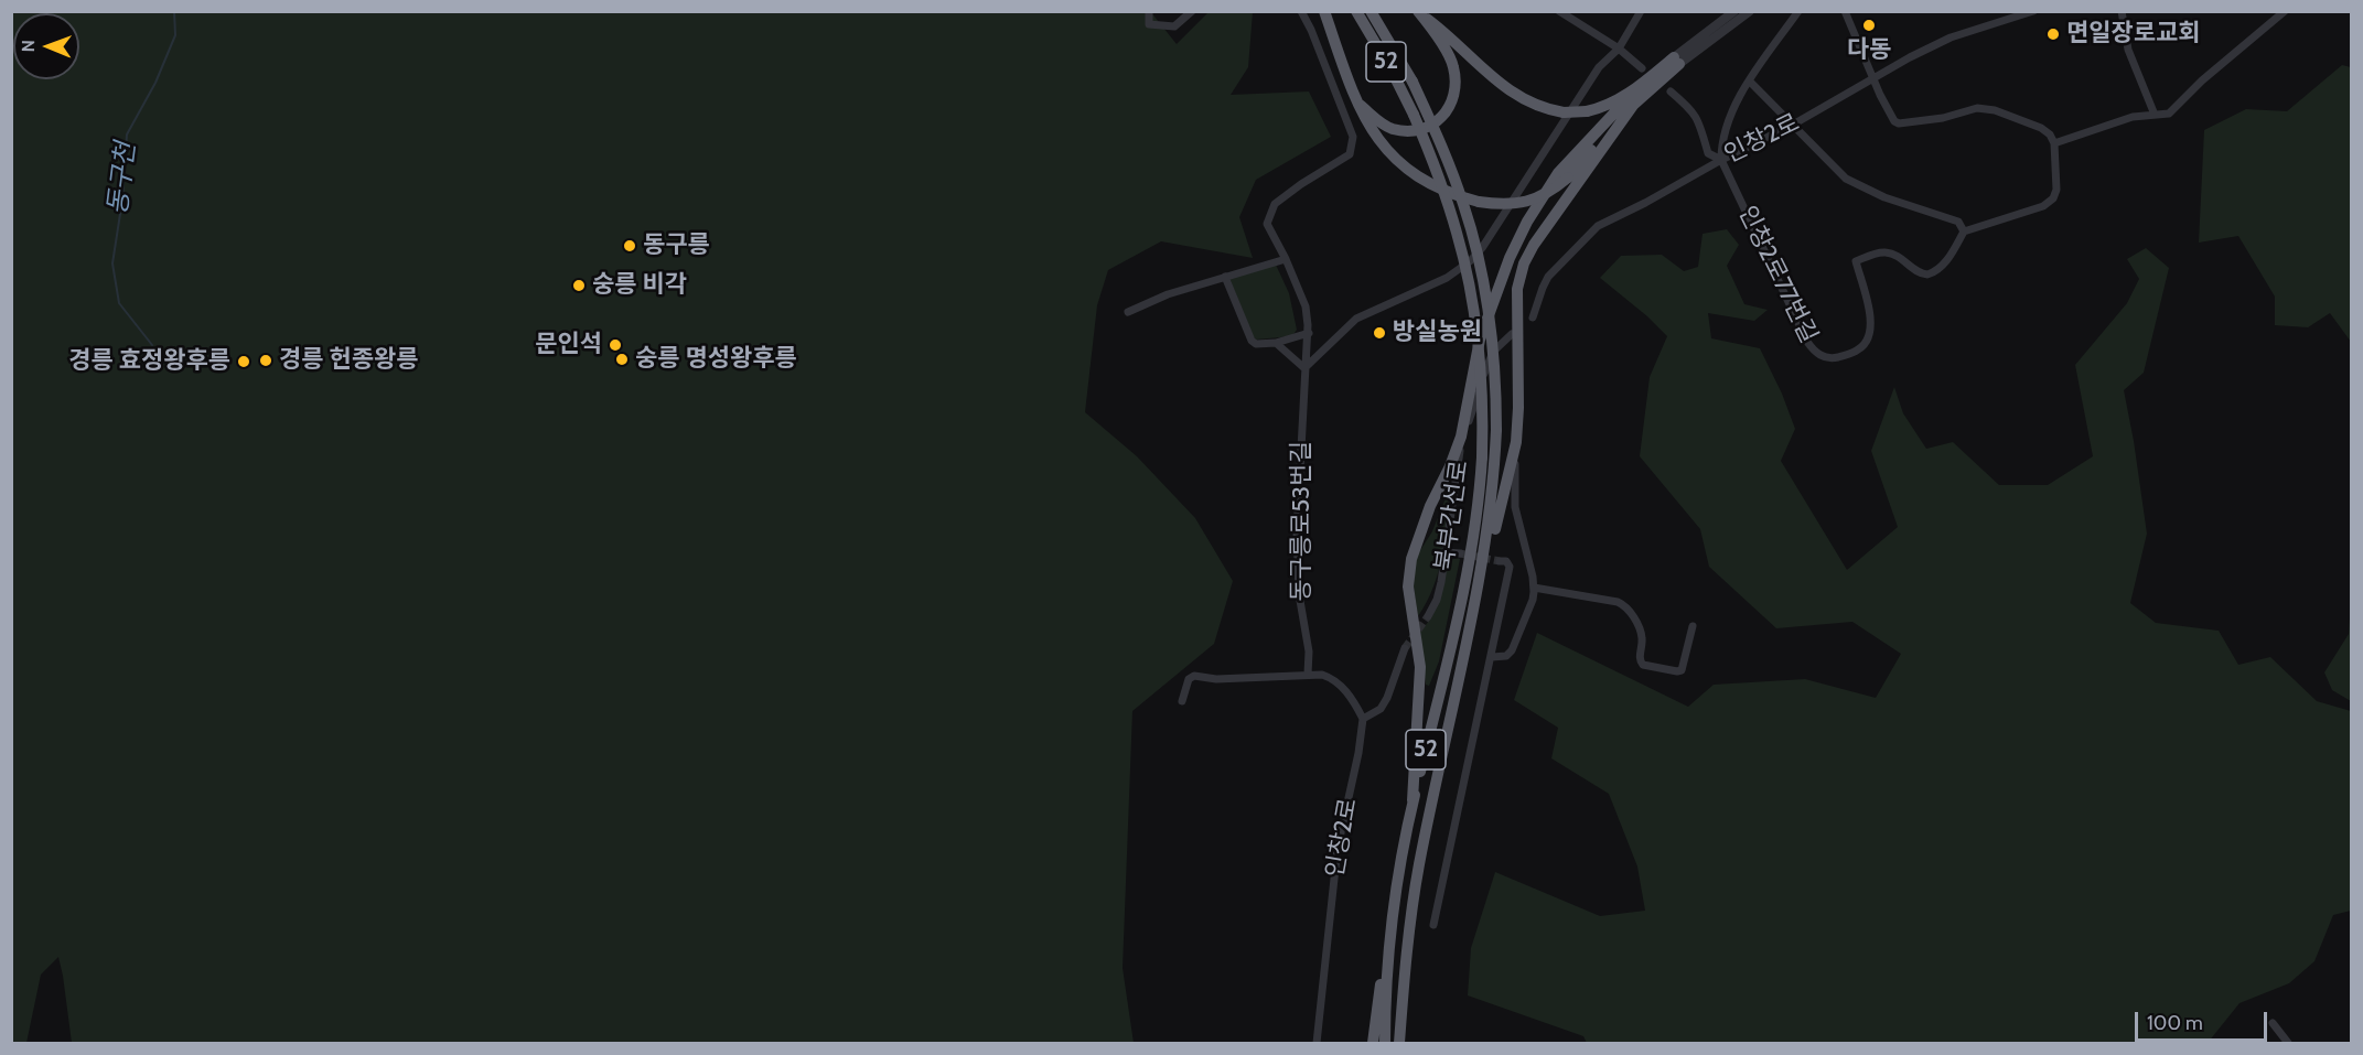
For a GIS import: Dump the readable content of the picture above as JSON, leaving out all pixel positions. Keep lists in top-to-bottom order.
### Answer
{
  "streets": {
    "highway": ["52", "북부간선로"],
    "street": ["인창2로", "인창2로77번길", "동구릉로53번길"]
  },
  "crossings": [
    ["인창2로", "인창2로77번길"]
  ],
  "water": ["동구천"],
  "places": [
    "다동",
    "면일장로교회",
    "동구릉",
    "숭릉 비각",
    "방실농원",
    "문인석",
    "숭릉 명성왕후릉",
    "경릉 헌종왕릉",
    "경릉 효정왕후릉"
  ],
  "scale_bar": "100 m",
  "north": "left"
}
